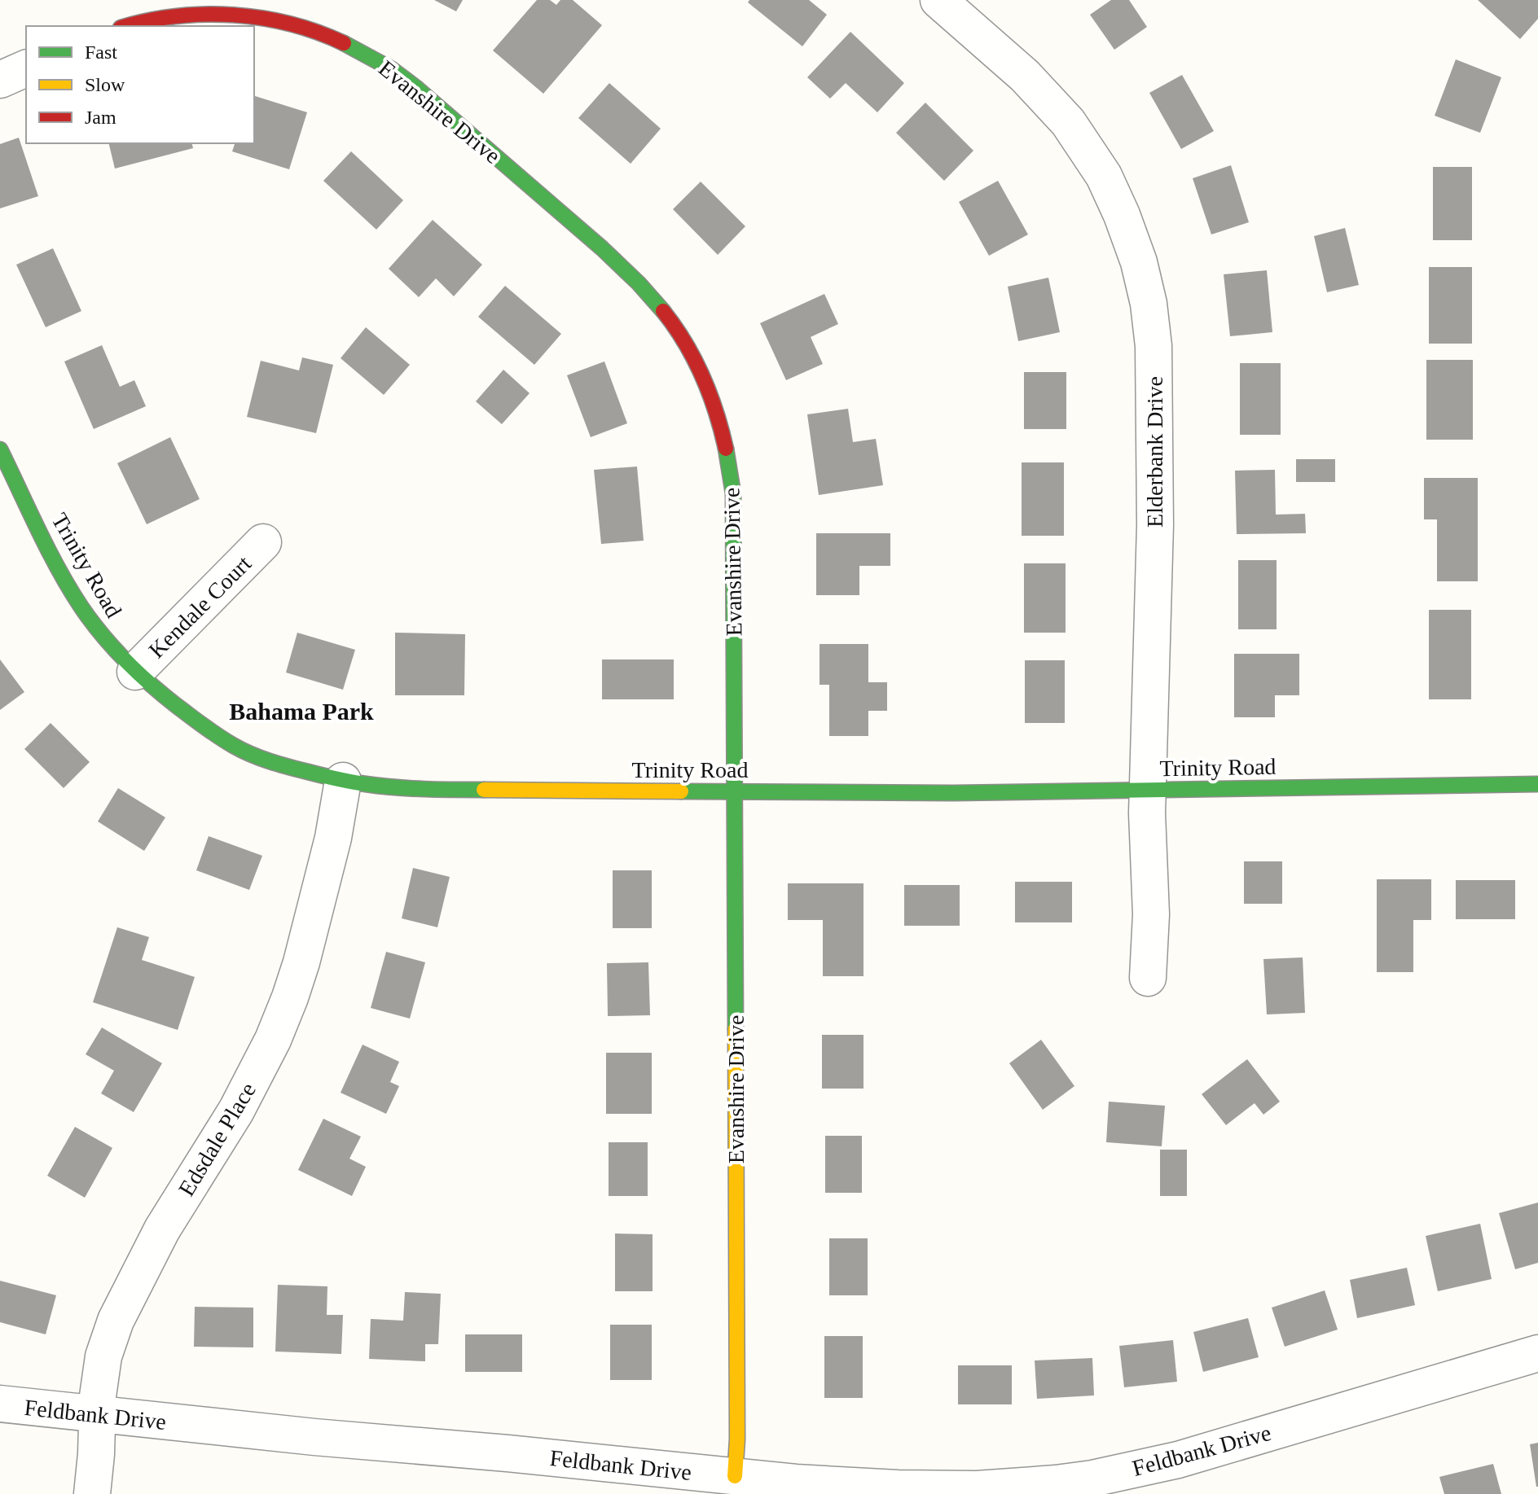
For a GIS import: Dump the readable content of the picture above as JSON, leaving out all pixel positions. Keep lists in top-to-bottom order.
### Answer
{
  "streets": {
    "street": [
      "Evanshire Drive",
      "Elderbank Drive",
      "Trinity Road",
      "Kendale Court",
      "Edsdale Place",
      "Feldbank Drive"
    ]
  },
  "crossings": [
    ["Evanshire Drive", "Trinity Road"],
    ["Evanshire Drive", "Feldbank Drive"],
    ["Elderbank Drive", "Trinity Road"],
    ["Trinity Road", "Kendale Court"],
    ["Trinity Road", "Edsdale Place"],
    ["Edsdale Place", "Feldbank Drive"]
  ],
  "districts": ["Bahama Park"],
  "legend": ["Fast", "Slow", "Jam"]
}
